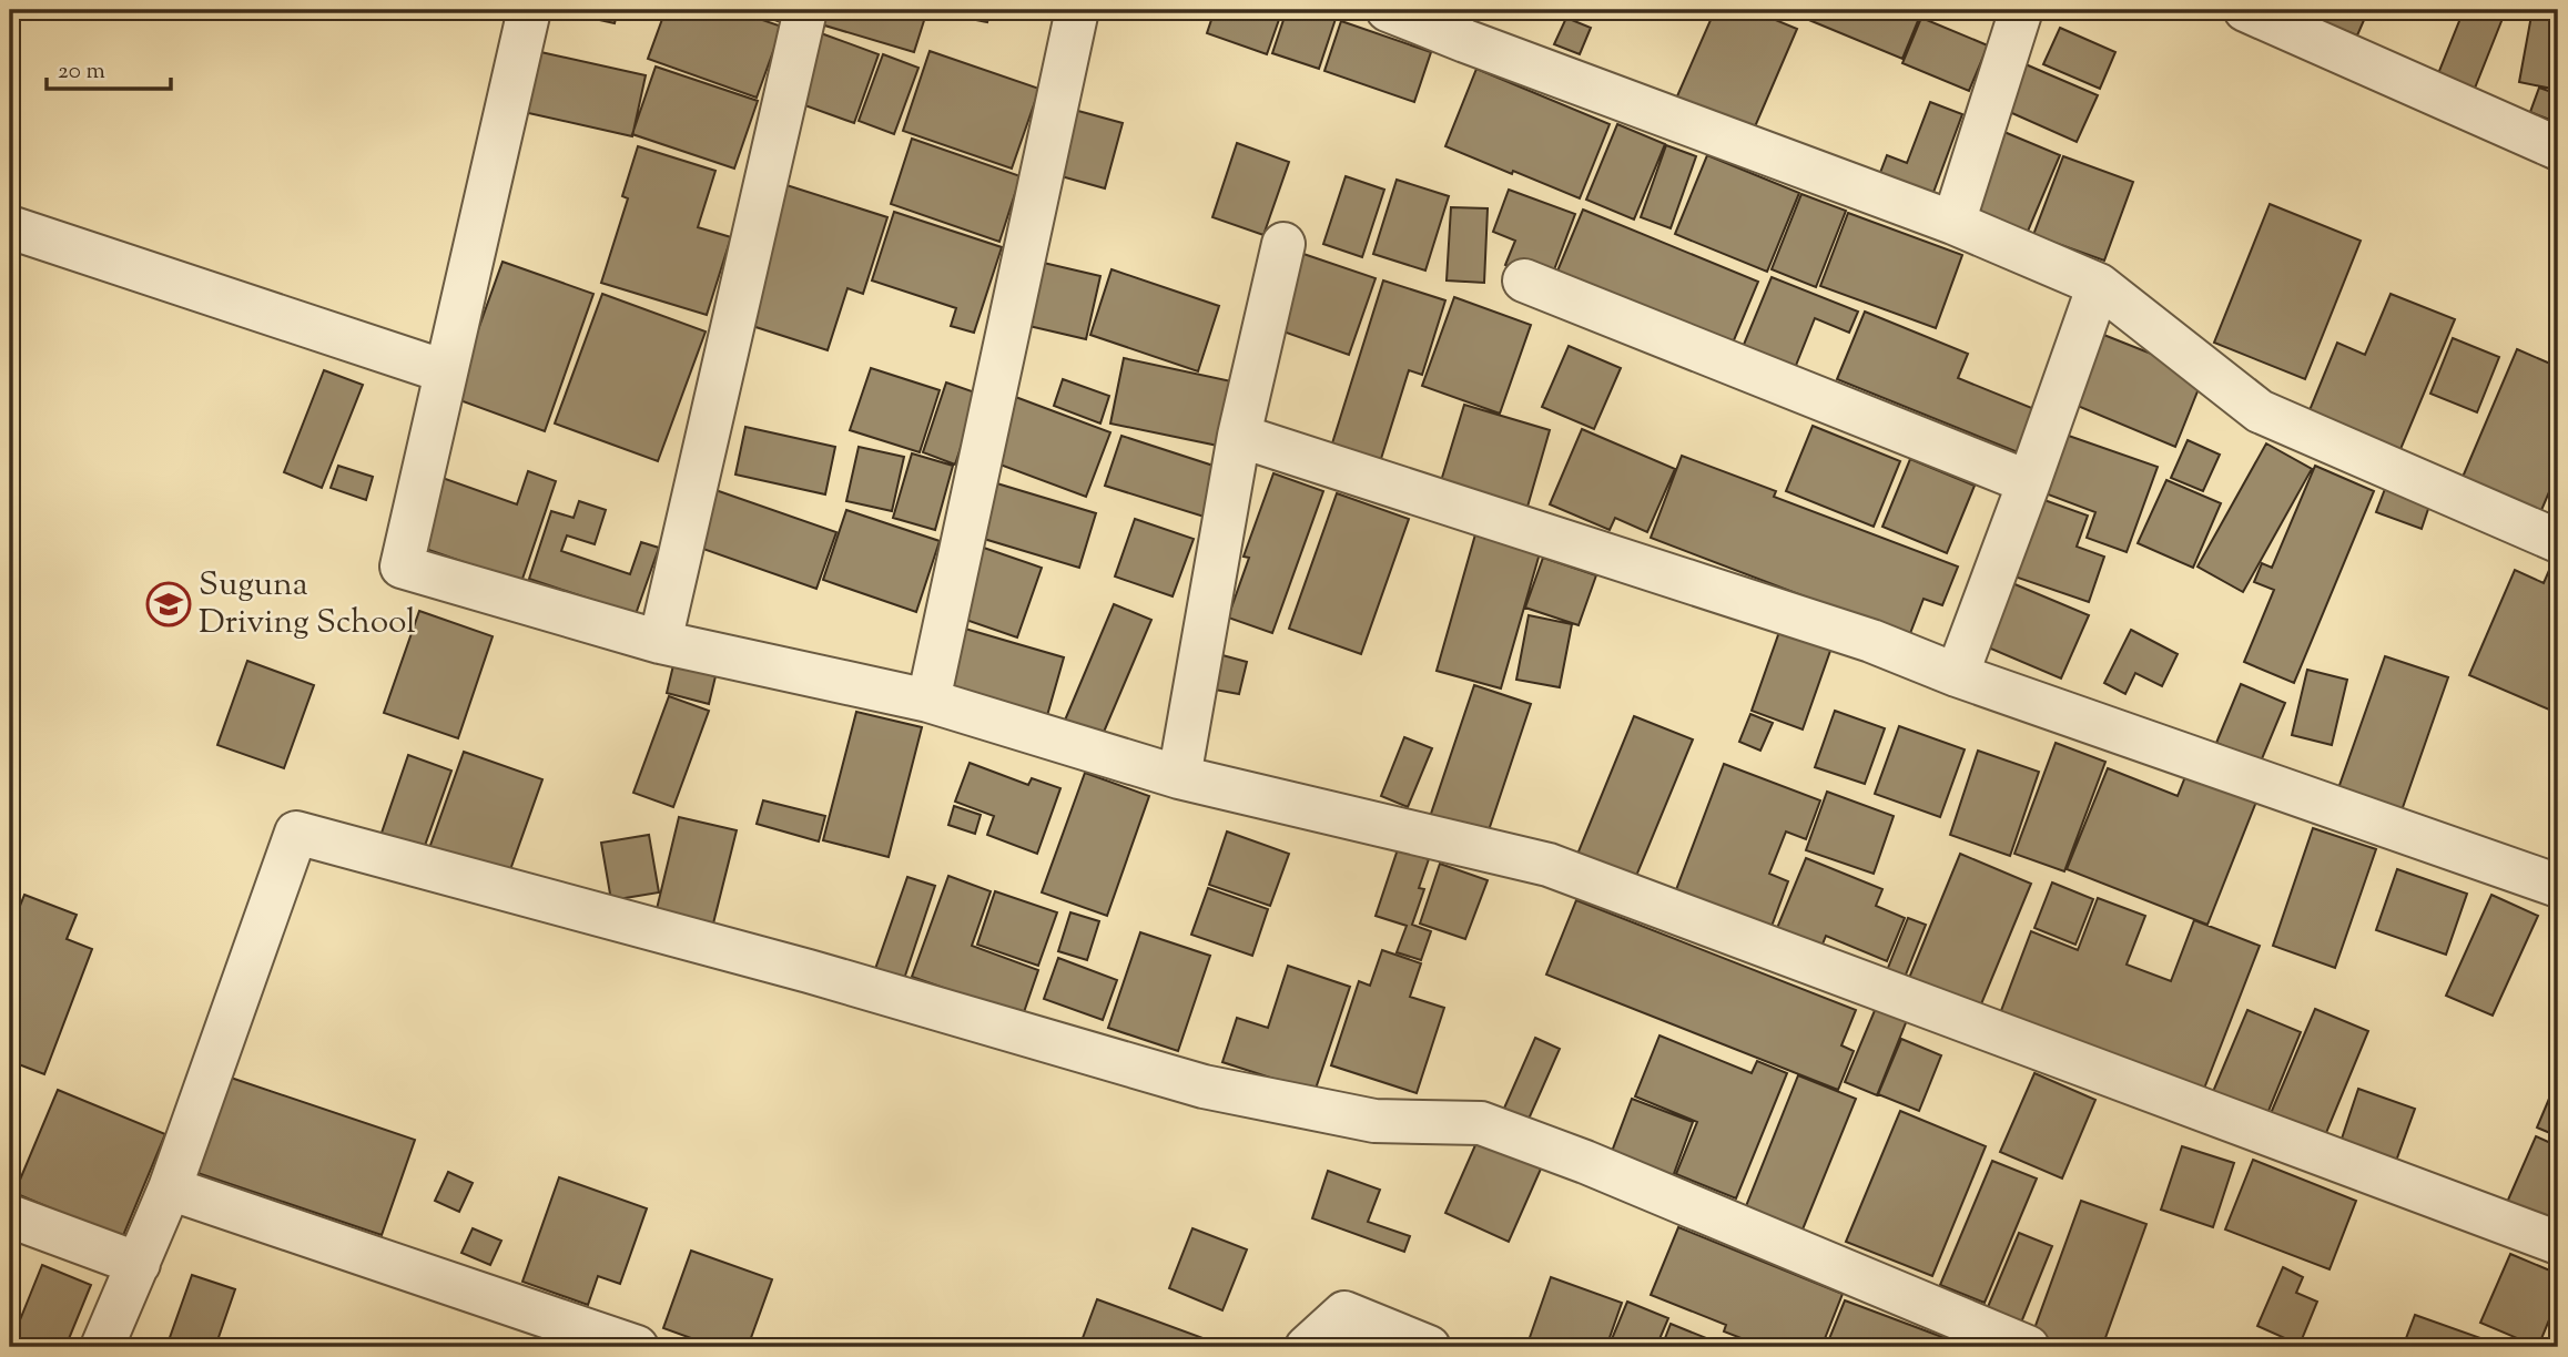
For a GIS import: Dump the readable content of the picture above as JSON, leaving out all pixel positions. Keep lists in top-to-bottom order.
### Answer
{
  "places": {
    "school or university": ["Suguna Driving School"]
  },
  "scale_bar": "20 m"
}
